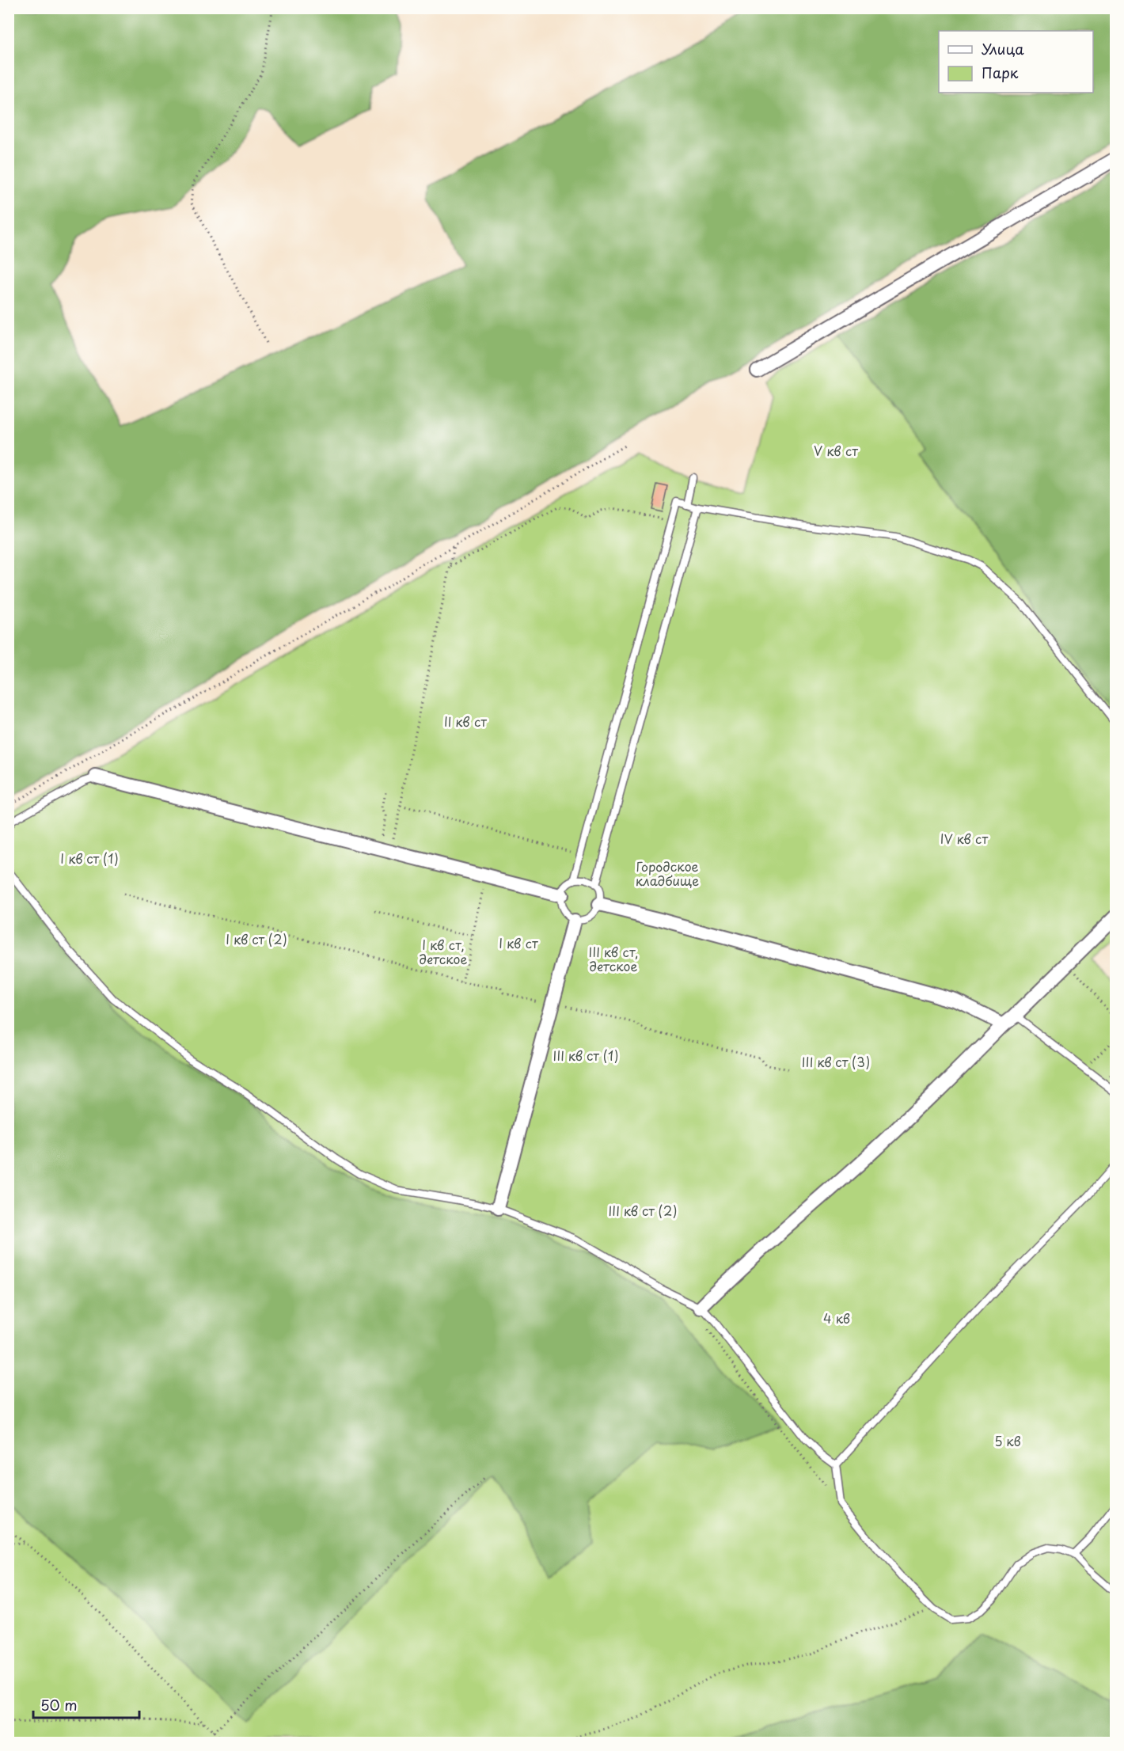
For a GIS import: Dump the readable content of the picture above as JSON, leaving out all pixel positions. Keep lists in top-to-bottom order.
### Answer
{
  "parks": [
    "V кв ст",
    "II кв ст",
    "IV кв ст",
    "I кв ст (1)",
    "Городское кладбище",
    "I кв ст (2)",
    "I кв ст",
    "I кв ст, детское",
    "III кв ст, детское",
    "III кв ст (1)",
    "III кв ст (3)",
    "III кв ст (2)",
    "4 кв",
    "5 кв"
  ],
  "legend": ["Улица", "Парк"],
  "scale_bar": "50 m"
}
